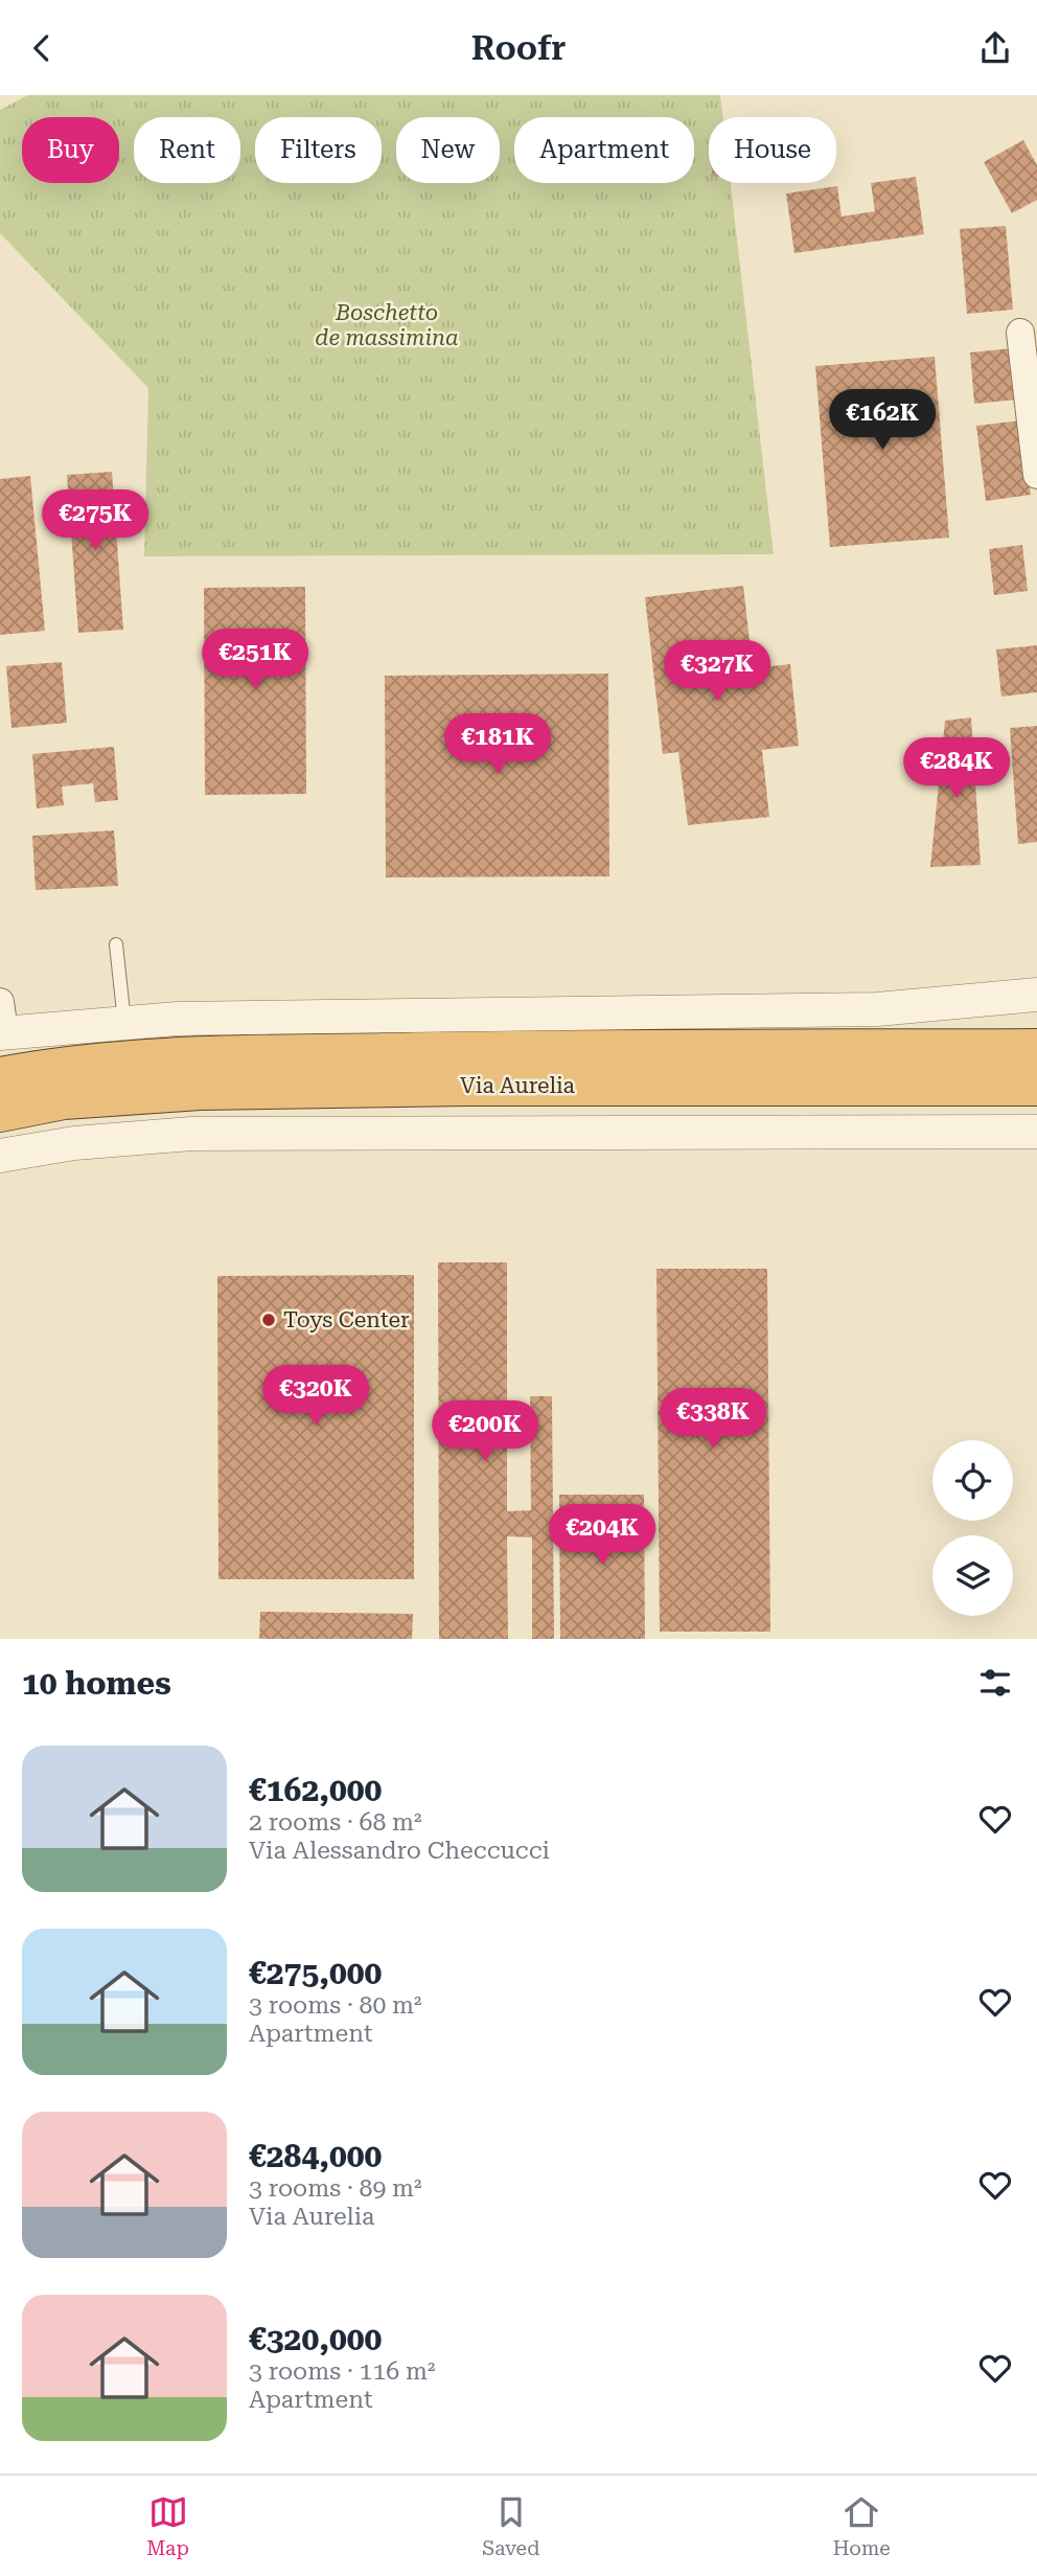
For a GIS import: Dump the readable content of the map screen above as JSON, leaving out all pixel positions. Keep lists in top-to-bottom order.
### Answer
{
  "streets": {
    "highway": ["Via Aurelia"]
  },
  "parks": ["Boschetto de massimina"],
  "places": ["Toys Center"],
  "page": {
    "header": "Roofr",
    "chip": [
      "Buy",
      "Rent",
      "Filters",
      "New",
      "Apartment",
      "House"
    ],
    "price": [
      "€162K",
      "€275K",
      "€251K",
      "€327K",
      "€181K",
      "€284K",
      "€320K",
      "€338K",
      "€200K",
      "€204K"
    ],
    "heading": "10 homes",
    "list": [
      {
        "name": "€162,000",
        "note": "2 rooms · 68 m² · Via Alessandro Checcucci"
      },
      {
        "name": "€275,000",
        "note": "3 rooms · 80 m² · Apartment"
      },
      {
        "name": "€284,000",
        "note": "3 rooms · 89 m² · Via Aurelia"
      },
      {
        "name": "€320,000",
        "note": "3 rooms · 116 m² · Apartment"
      }
    ],
    "tabs": ["Map", "Saved", "Home"]
  }
}
